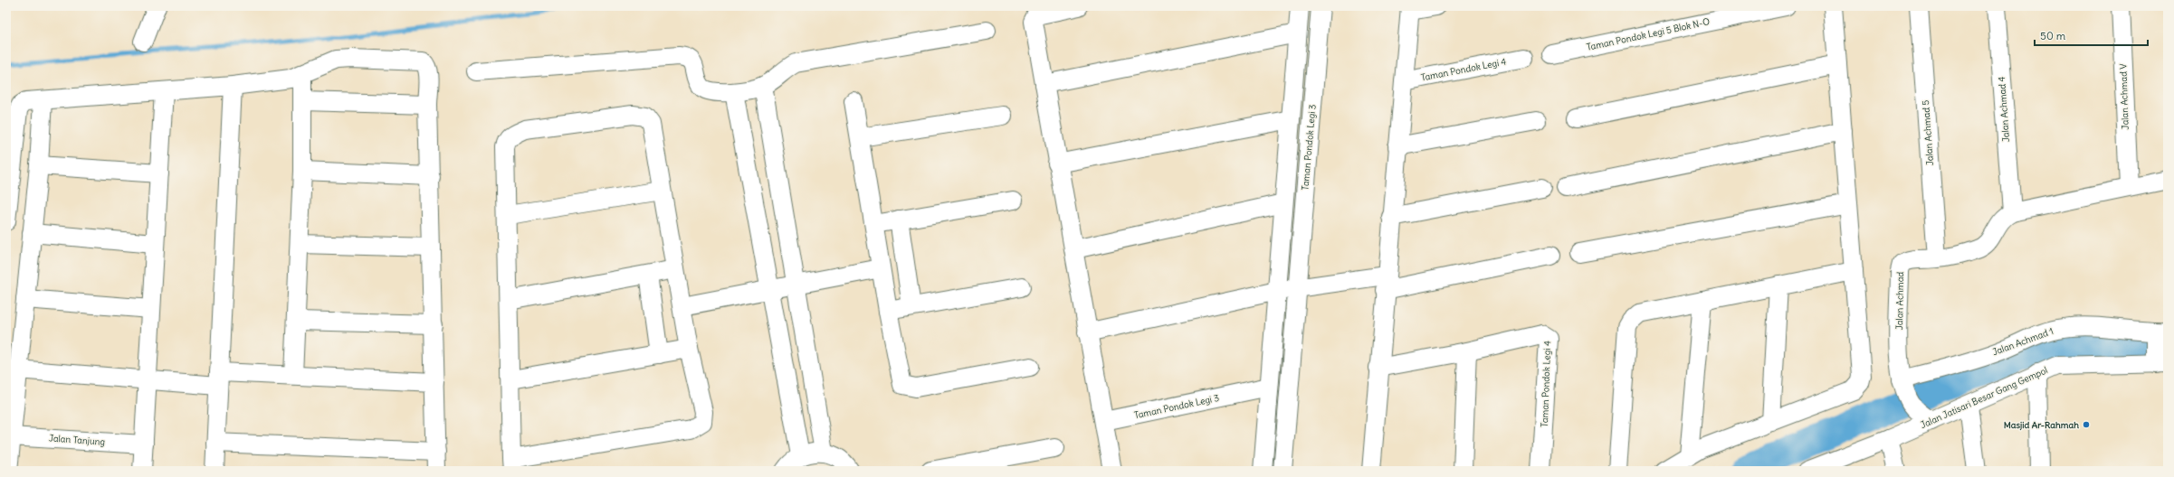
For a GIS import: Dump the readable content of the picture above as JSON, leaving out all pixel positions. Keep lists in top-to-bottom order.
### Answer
{
  "streets": {
    "street": [
      "Taman Pondok Legi 5 Blok N-O",
      "Taman Pondok Legi 4",
      "Jalan Achmad V",
      "Jalan Achmad 4",
      "Jalan Achmad 5",
      "Taman Pondok Legi 3",
      "Jalan Achmad",
      "Jalan Achmad 1",
      "Jalan Jatisari Besar Gang Gempol",
      "Jalan Tanjung"
    ]
  },
  "crossings": [
    ["Jalan Achmad V", "Jalan Achmad"],
    ["Jalan Achmad 4", "Jalan Achmad"],
    ["Jalan Achmad 5", "Jalan Achmad"],
    ["Jalan Achmad", "Jalan Achmad 1"],
    ["Jalan Achmad", "Jalan Jatisari Besar Gang Gempol"]
  ],
  "places": ["Masjid Ar-Rahmah"],
  "scale_bar": "50 m"
}
